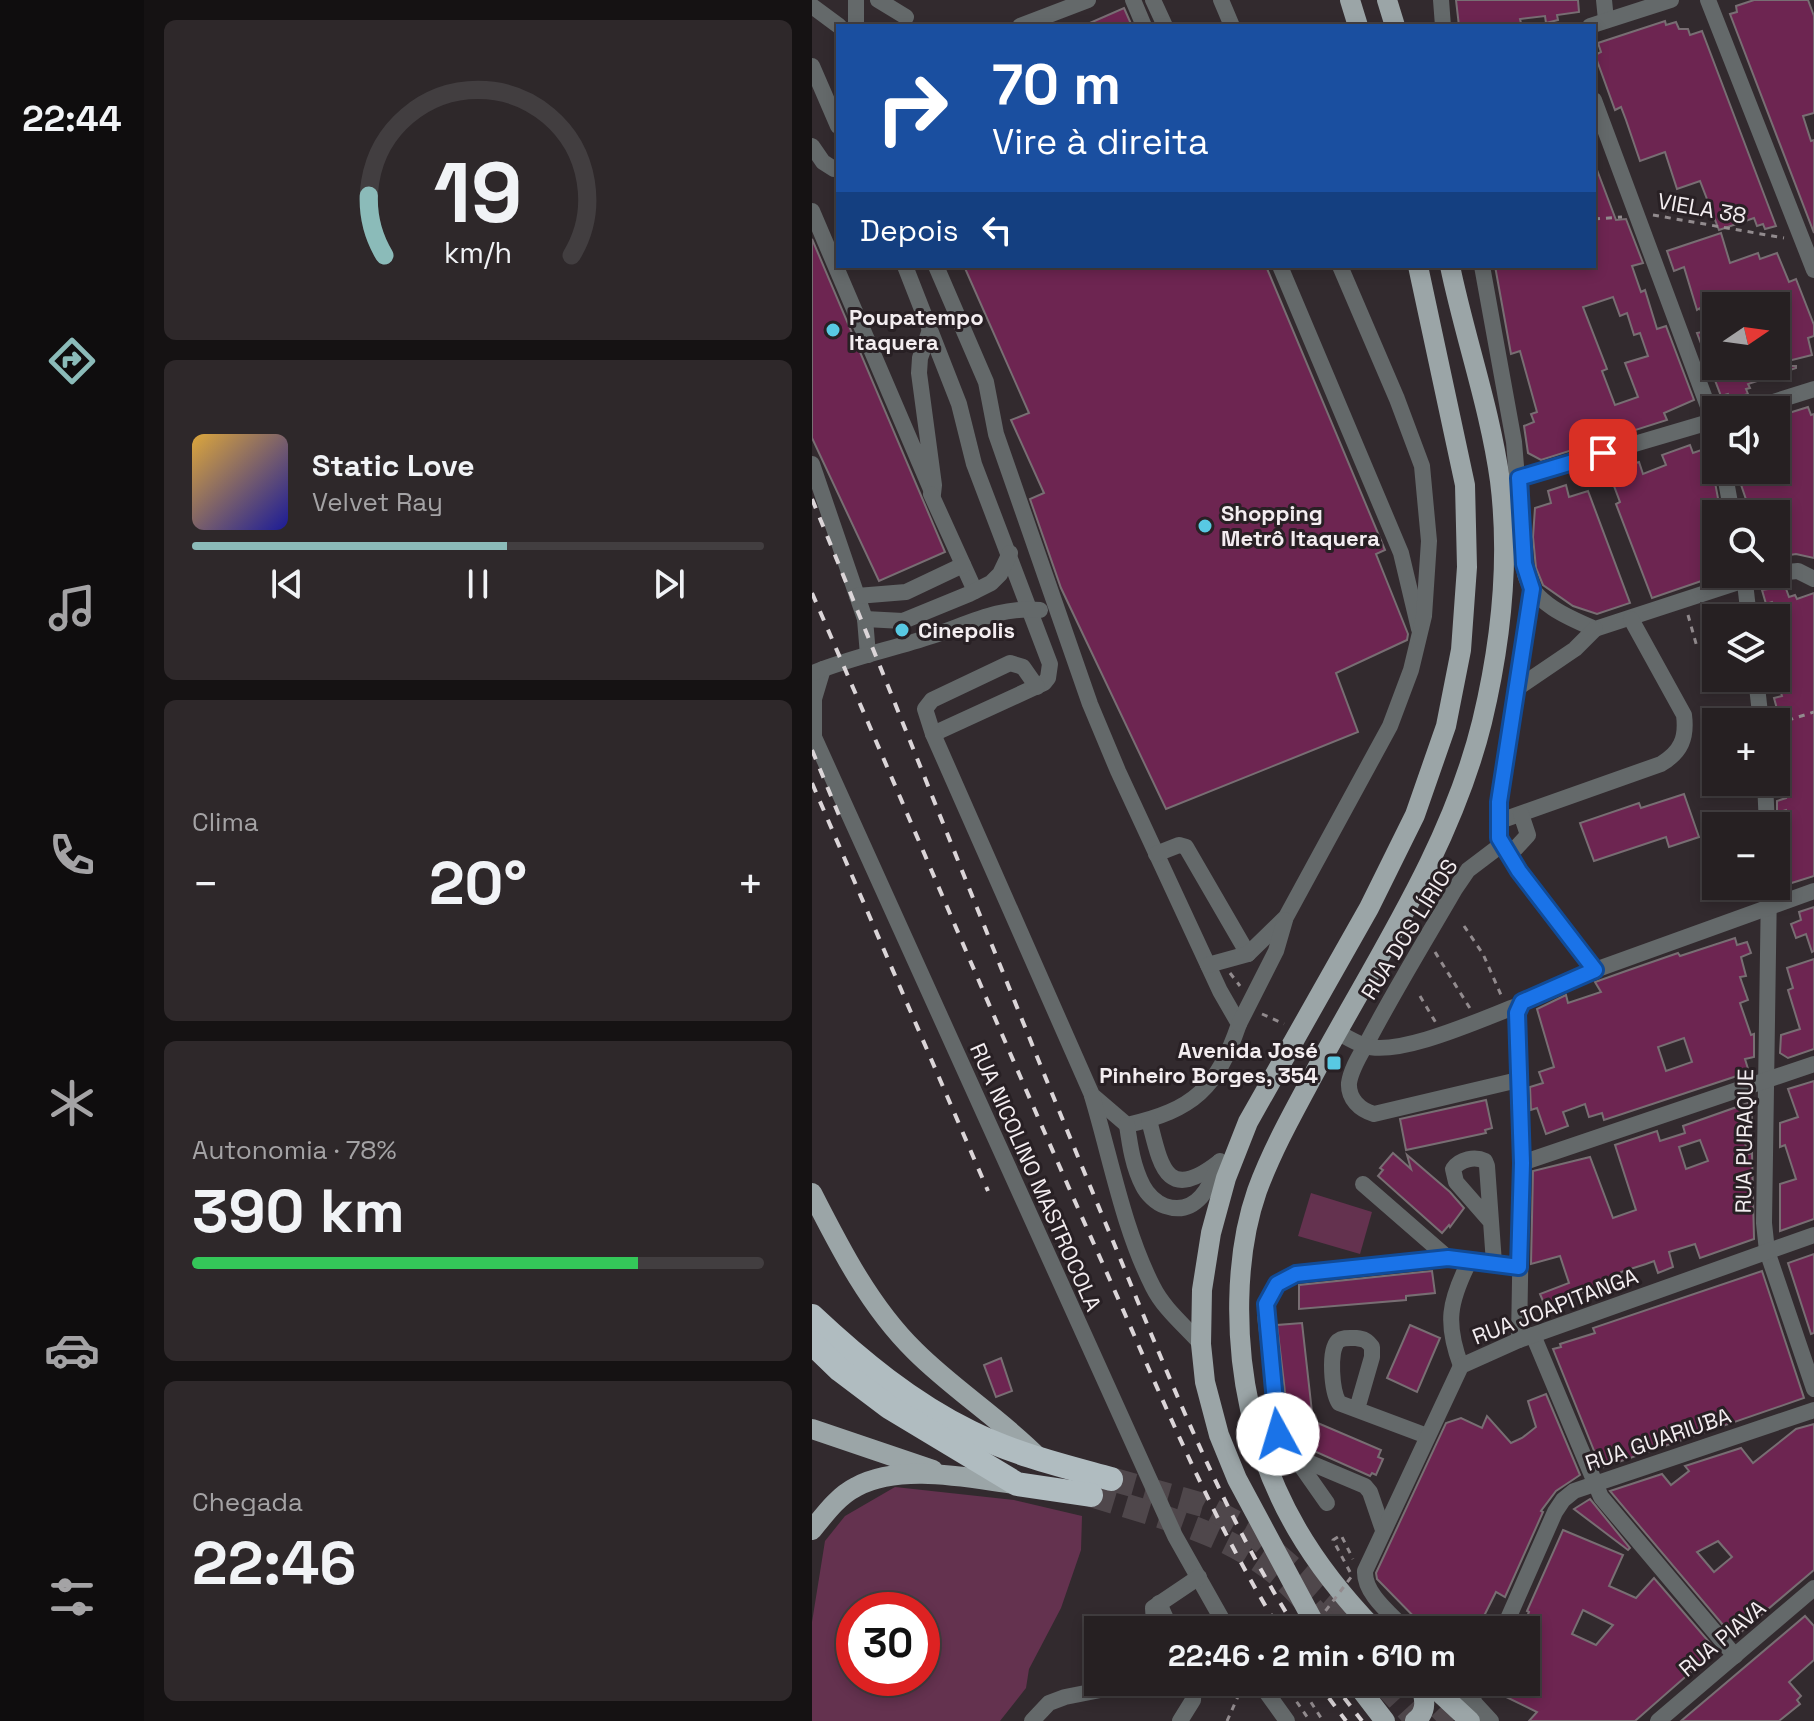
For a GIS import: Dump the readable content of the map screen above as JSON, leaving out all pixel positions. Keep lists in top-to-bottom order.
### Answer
{
  "streets": {
    "street": [
      "RUA DOS LÍRIOS",
      "RUA PURAQUE",
      "RUA NICOLINO MASTROCOLA",
      "RUA JOAPITANGA",
      "RUA GUARIUBA",
      "RUA PIAVA"
    ],
    "path": ["VIELA 38"]
  },
  "crossings": [
    ["RUA PURAQUE", "RUA JOAPITANGA"]
  ],
  "places": {
    "other": ["Poupatempo Itaquera", "Shopping Metrô Itaquera", "Cinepolis"],
    "transit": ["Avenida José Pinheiro Borges, 354"]
  },
  "north": "right",
  "page": {
    "tabs": "22:44",
    "turn": ["70 m", "Vire à direita"],
    "then": "Depois",
    "map_buttons": ["+", "−"],
    "song": ["Static Love", "Velvet Ray"],
    "tile": [
      "Clima",
      ["Autonomia · 78%", "390 km"],
      ["Chegada", "22:46"]
    ],
    "heat": ["−", "20°", "+"],
    "limit": "30",
    "trip": "22:46 · 2 min · 610 m",
    "gauge": ["19", "km/h"]
  }
}
